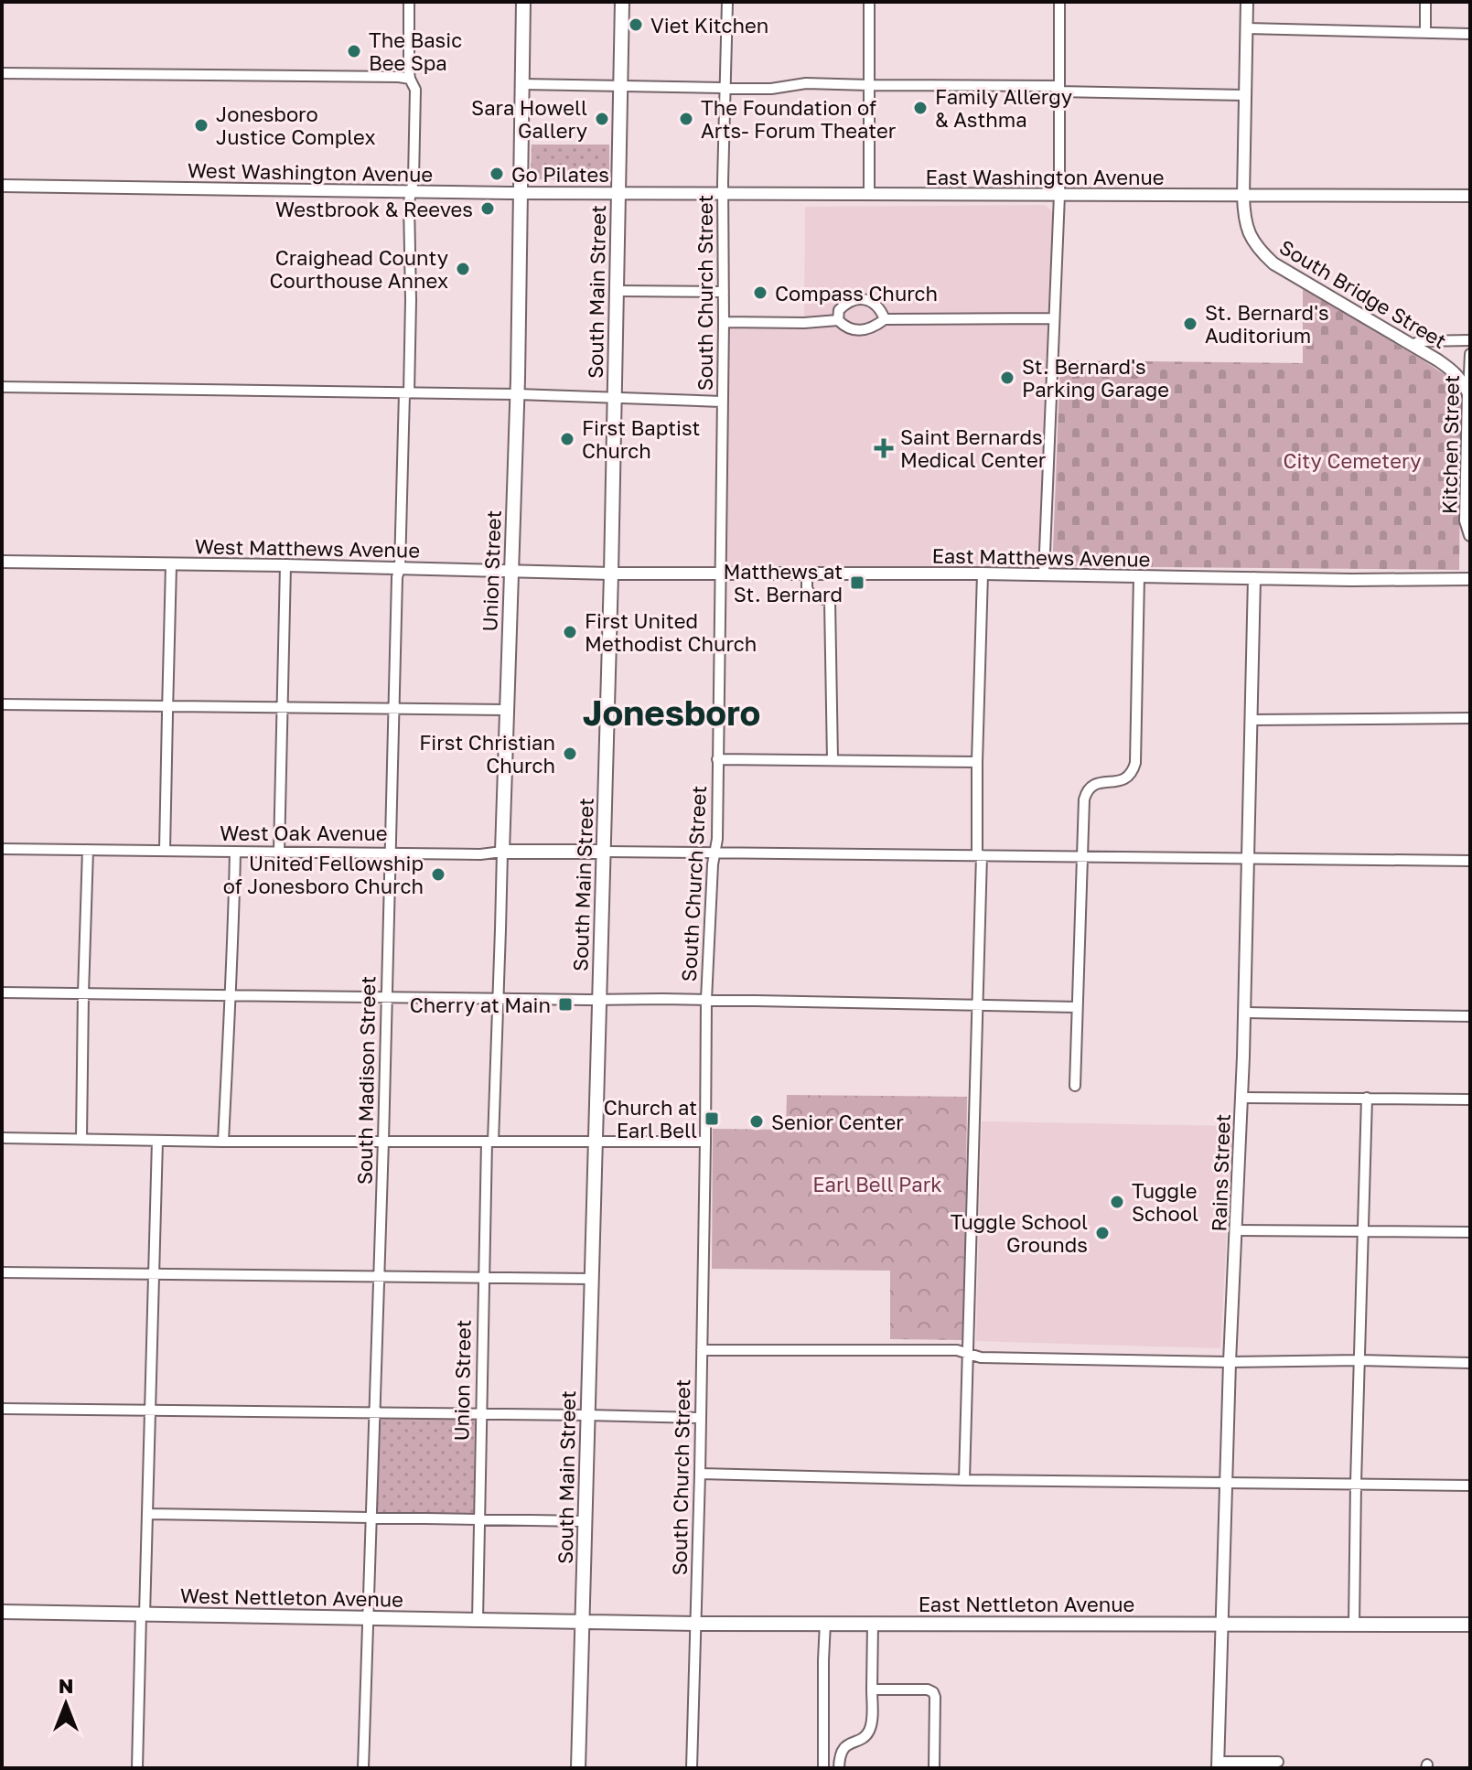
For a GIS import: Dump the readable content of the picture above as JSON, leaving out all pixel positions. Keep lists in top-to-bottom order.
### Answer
{
  "streets": {
    "main road": [
      "South Main Street",
      "Union Street",
      "West Oak Avenue",
      "West Nettleton Avenue",
      "East Nettleton Avenue"
    ],
    "street": [
      "West Washington Avenue",
      "East Washington Avenue",
      "South Church Street",
      "South Bridge Street",
      "Kitchen Street",
      "West Matthews Avenue",
      "East Matthews Avenue",
      "South Madison Street",
      "Rains Street"
    ]
  },
  "crossings": [
    ["West Washington Avenue", "East Washington Avenue"],
    ["West Washington Avenue", "South Main Street"],
    ["West Washington Avenue", "Union Street"],
    ["West Washington Avenue", "South Madison Street"],
    ["East Washington Avenue", "South Main Street"],
    ["East Washington Avenue", "South Church Street"],
    ["East Washington Avenue", "South Bridge Street"],
    ["South Main Street", "West Matthews Avenue"],
    ["South Main Street", "East Matthews Avenue"],
    ["South Main Street", "West Oak Avenue"],
    ["South Main Street", "West Nettleton Avenue"],
    ["South Main Street", "East Nettleton Avenue"],
    ["South Church Street", "East Matthews Avenue"],
    ["South Church Street", "East Nettleton Avenue"],
    ["South Bridge Street", "Kitchen Street"],
    ["West Matthews Avenue", "East Matthews Avenue"],
    ["West Matthews Avenue", "Union Street"],
    ["West Matthews Avenue", "South Madison Street"],
    ["East Matthews Avenue", "Rains Street"],
    ["Union Street", "West Oak Avenue"],
    ["Union Street", "West Nettleton Avenue"],
    ["West Oak Avenue", "South Madison Street"],
    ["South Madison Street", "West Nettleton Avenue"],
    ["Rains Street", "East Nettleton Avenue"],
    ["West Nettleton Avenue", "East Nettleton Avenue"]
  ],
  "districts": ["Jonesboro"],
  "parks": ["City Cemetery", "Earl Bell Park"],
  "places": {
    "other": [
      "Viet Kitchen",
      "The Basic Bee Spa",
      "Family Allergy & Asthma",
      "Sara Howell Gallery",
      "The Foundation of Arts- Forum Theater",
      "Jonesboro Justice Complex",
      "Go Pilates",
      "Westbrook & Reeves",
      "Craighead County Courthouse Annex",
      "Compass Church",
      "St. Bernard's Auditorium",
      "St. Bernard's Parking Garage",
      "First Baptist Church",
      "First United Methodist Church",
      "First Christian Church",
      "United Fellowship of Jonesboro Church",
      "Senior Center",
      "Tuggle School",
      "Tuggle School Grounds"
    ],
    "health": ["Saint Bernards Medical Center"],
    "transit": ["Matthews at St. Bernard", "Cherry at Main", "Church at Earl Bell"]
  },
  "north": "top"
}
